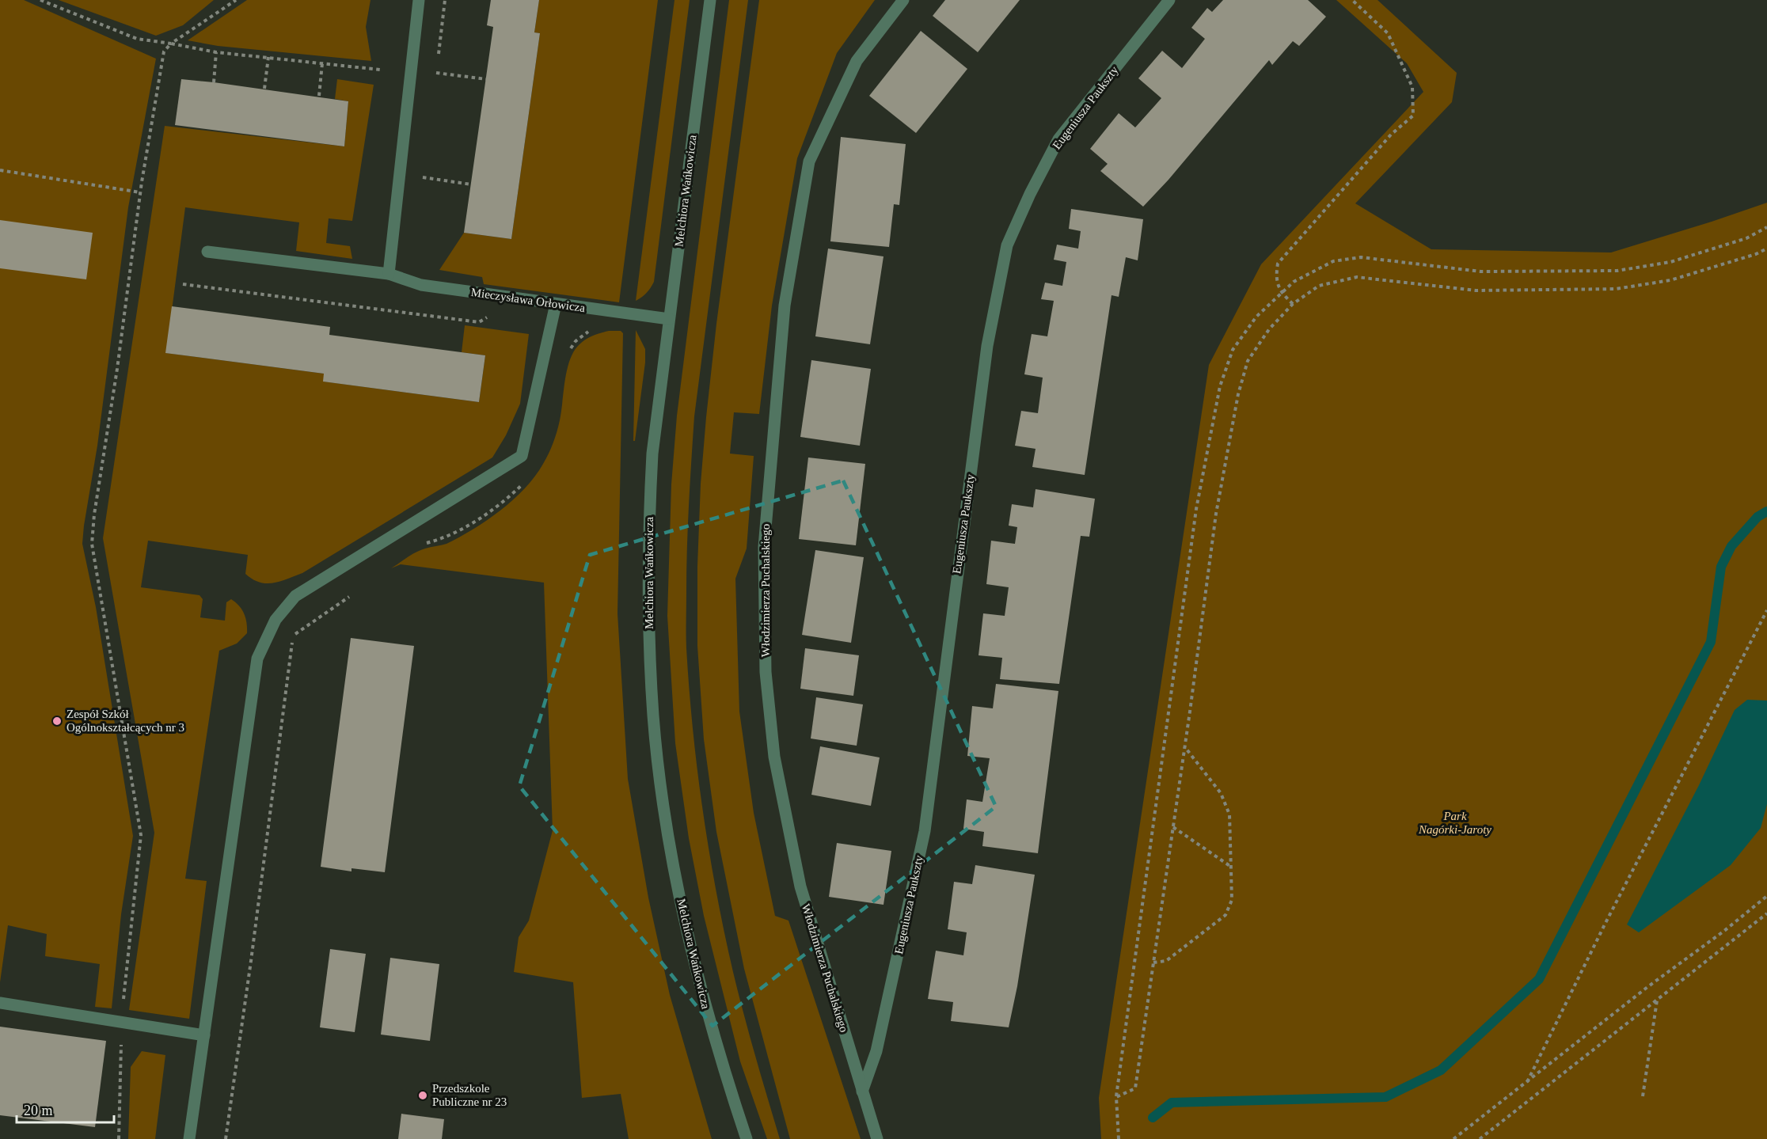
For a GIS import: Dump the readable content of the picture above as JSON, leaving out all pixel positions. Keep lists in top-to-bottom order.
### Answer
{
  "streets": {
    "street": [
      "Eugeniusza Paukszty",
      "Melchiora Wańkowicza",
      "Mieczysława Orłowicza",
      "Włodzimierza Puchalskiego"
    ]
  },
  "crossings": [
    ["Eugeniusza Paukszty", "Włodzimierza Puchalskiego"],
    ["Melchiora Wańkowicza", "Mieczysława Orłowicza"]
  ],
  "parks": ["Park Nagórki-Jaroty"],
  "places": ["Zespół Szkół Ogólnokształcących nr 3", "Przedszkole Publiczne nr 23"],
  "scale_bar": "20 m"
}
